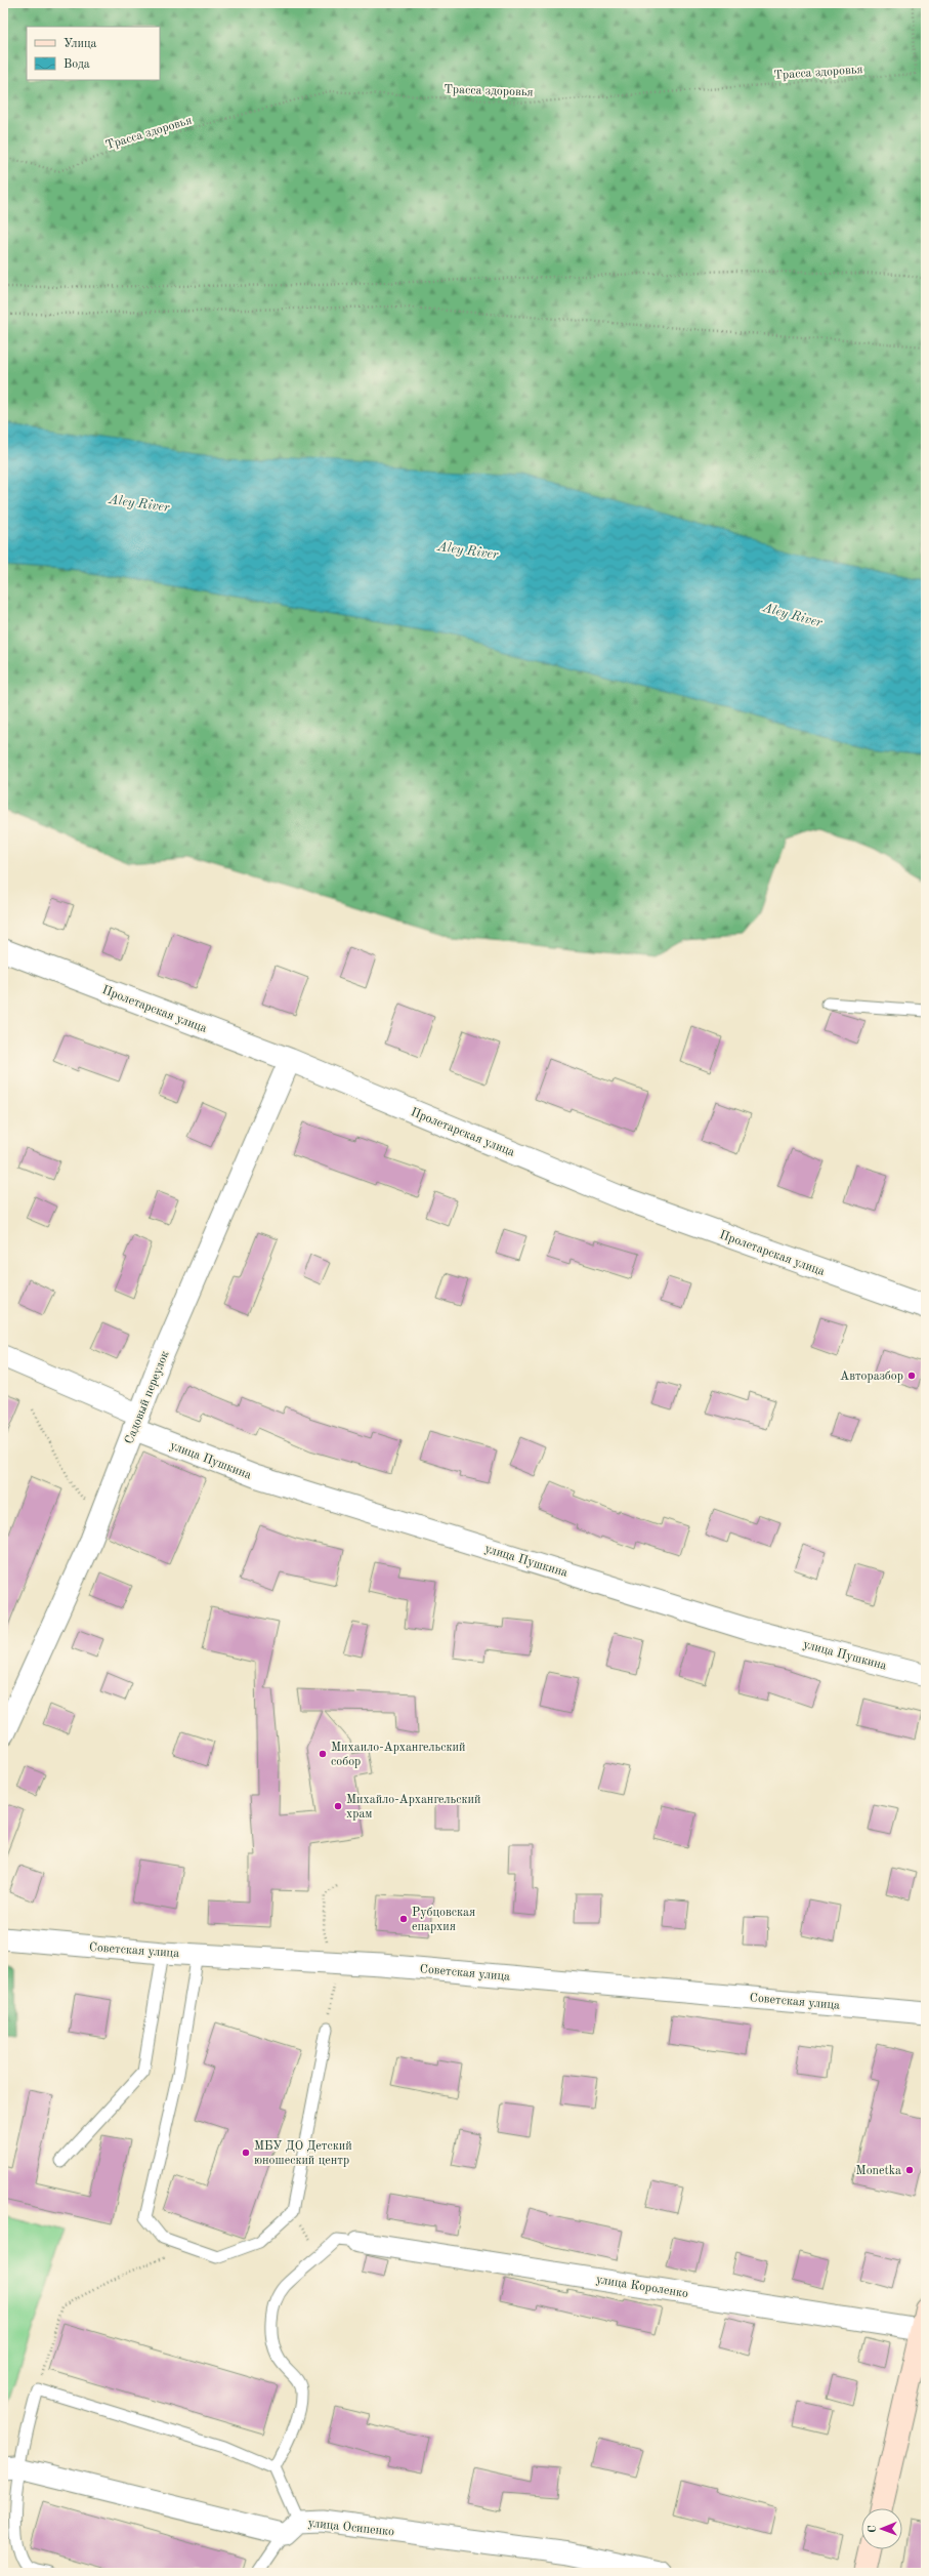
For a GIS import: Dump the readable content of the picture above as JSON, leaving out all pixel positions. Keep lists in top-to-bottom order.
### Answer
{
  "streets": {
    "street": [
      "Пролетарская улица",
      "Садовый переулок",
      "улица Пушкина",
      "Советская улица",
      "улица Короленко",
      "улица Осипенко"
    ],
    "path": ["Трасса здоровья"]
  },
  "crossings": [
    ["Пролетарская улица", "Садовый переулок"],
    ["Садовый переулок", "улица Пушкина"]
  ],
  "water": ["Aley River"],
  "places": [
    "Авторазбор",
    "Михаило-Архангельский собор",
    "Михайло-Архангельский храм",
    "Рубцовская епархия",
    "МБУ ДО Детский юношеский центр",
    "Monetka"
  ],
  "legend": ["Улица", "Вода"],
  "north": "left"
}
